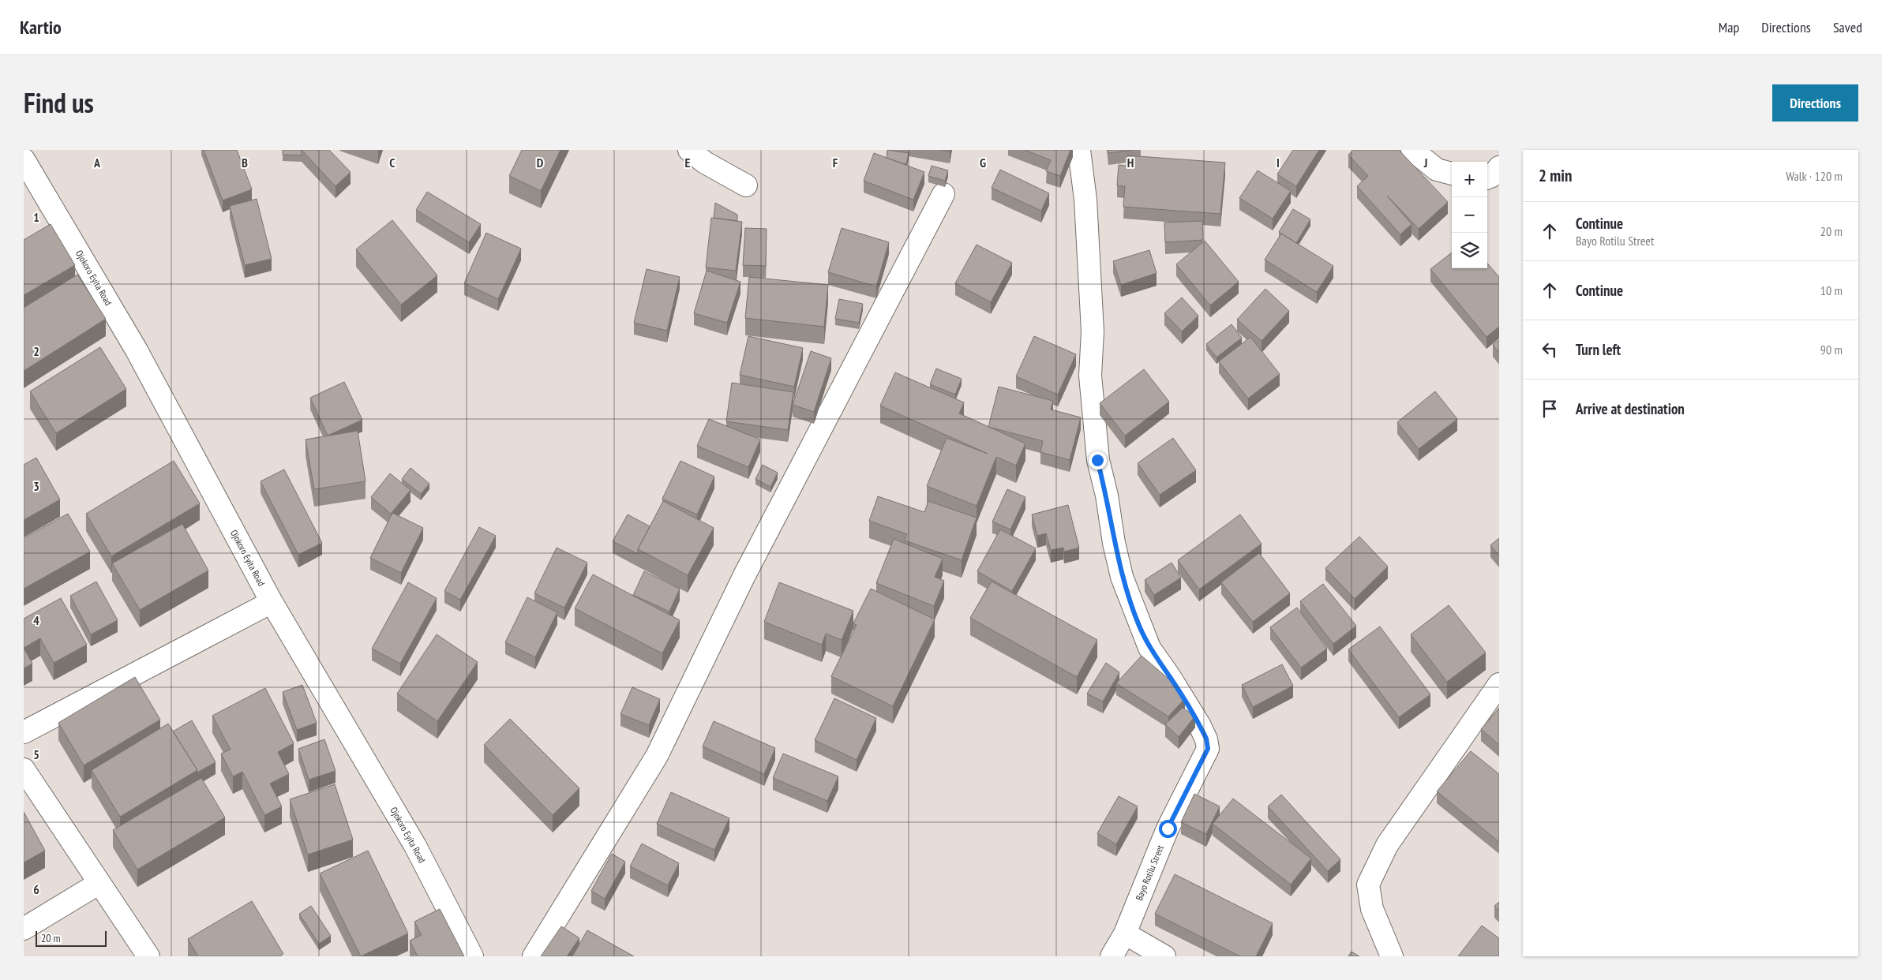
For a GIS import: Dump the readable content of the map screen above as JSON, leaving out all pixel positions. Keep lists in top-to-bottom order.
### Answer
{
  "streets": {
    "street": ["Ojokoro Eyita Road", "Bayo Rotilu Street"]
  },
  "scale_bar": "20 m",
  "page": {
    "header": "Kartio",
    "nav": ["Map", "Directions", "Saved"],
    "title": "Find us",
    "buttons": "Directions",
    "heading": ["2 min", "Walk · 120 m"],
    "map_buttons": ["+", "−"],
    "list": [
      ["Continue", "Bayo Rotilu Street", "20 m"],
      ["Continue", "10 m"],
      ["Turn left", "90 m"],
      "Arrive at destination"
    ],
    "scale": "20 m"
  },
  "grid": {
    "columns": [
      "A",
      "B",
      "C",
      "D",
      "E",
      "F",
      "G",
      "H",
      "I",
      "J"
    ],
    "rows": [
      "1",
      "2",
      "3",
      "4",
      "5",
      "6"
    ]
  }
}
